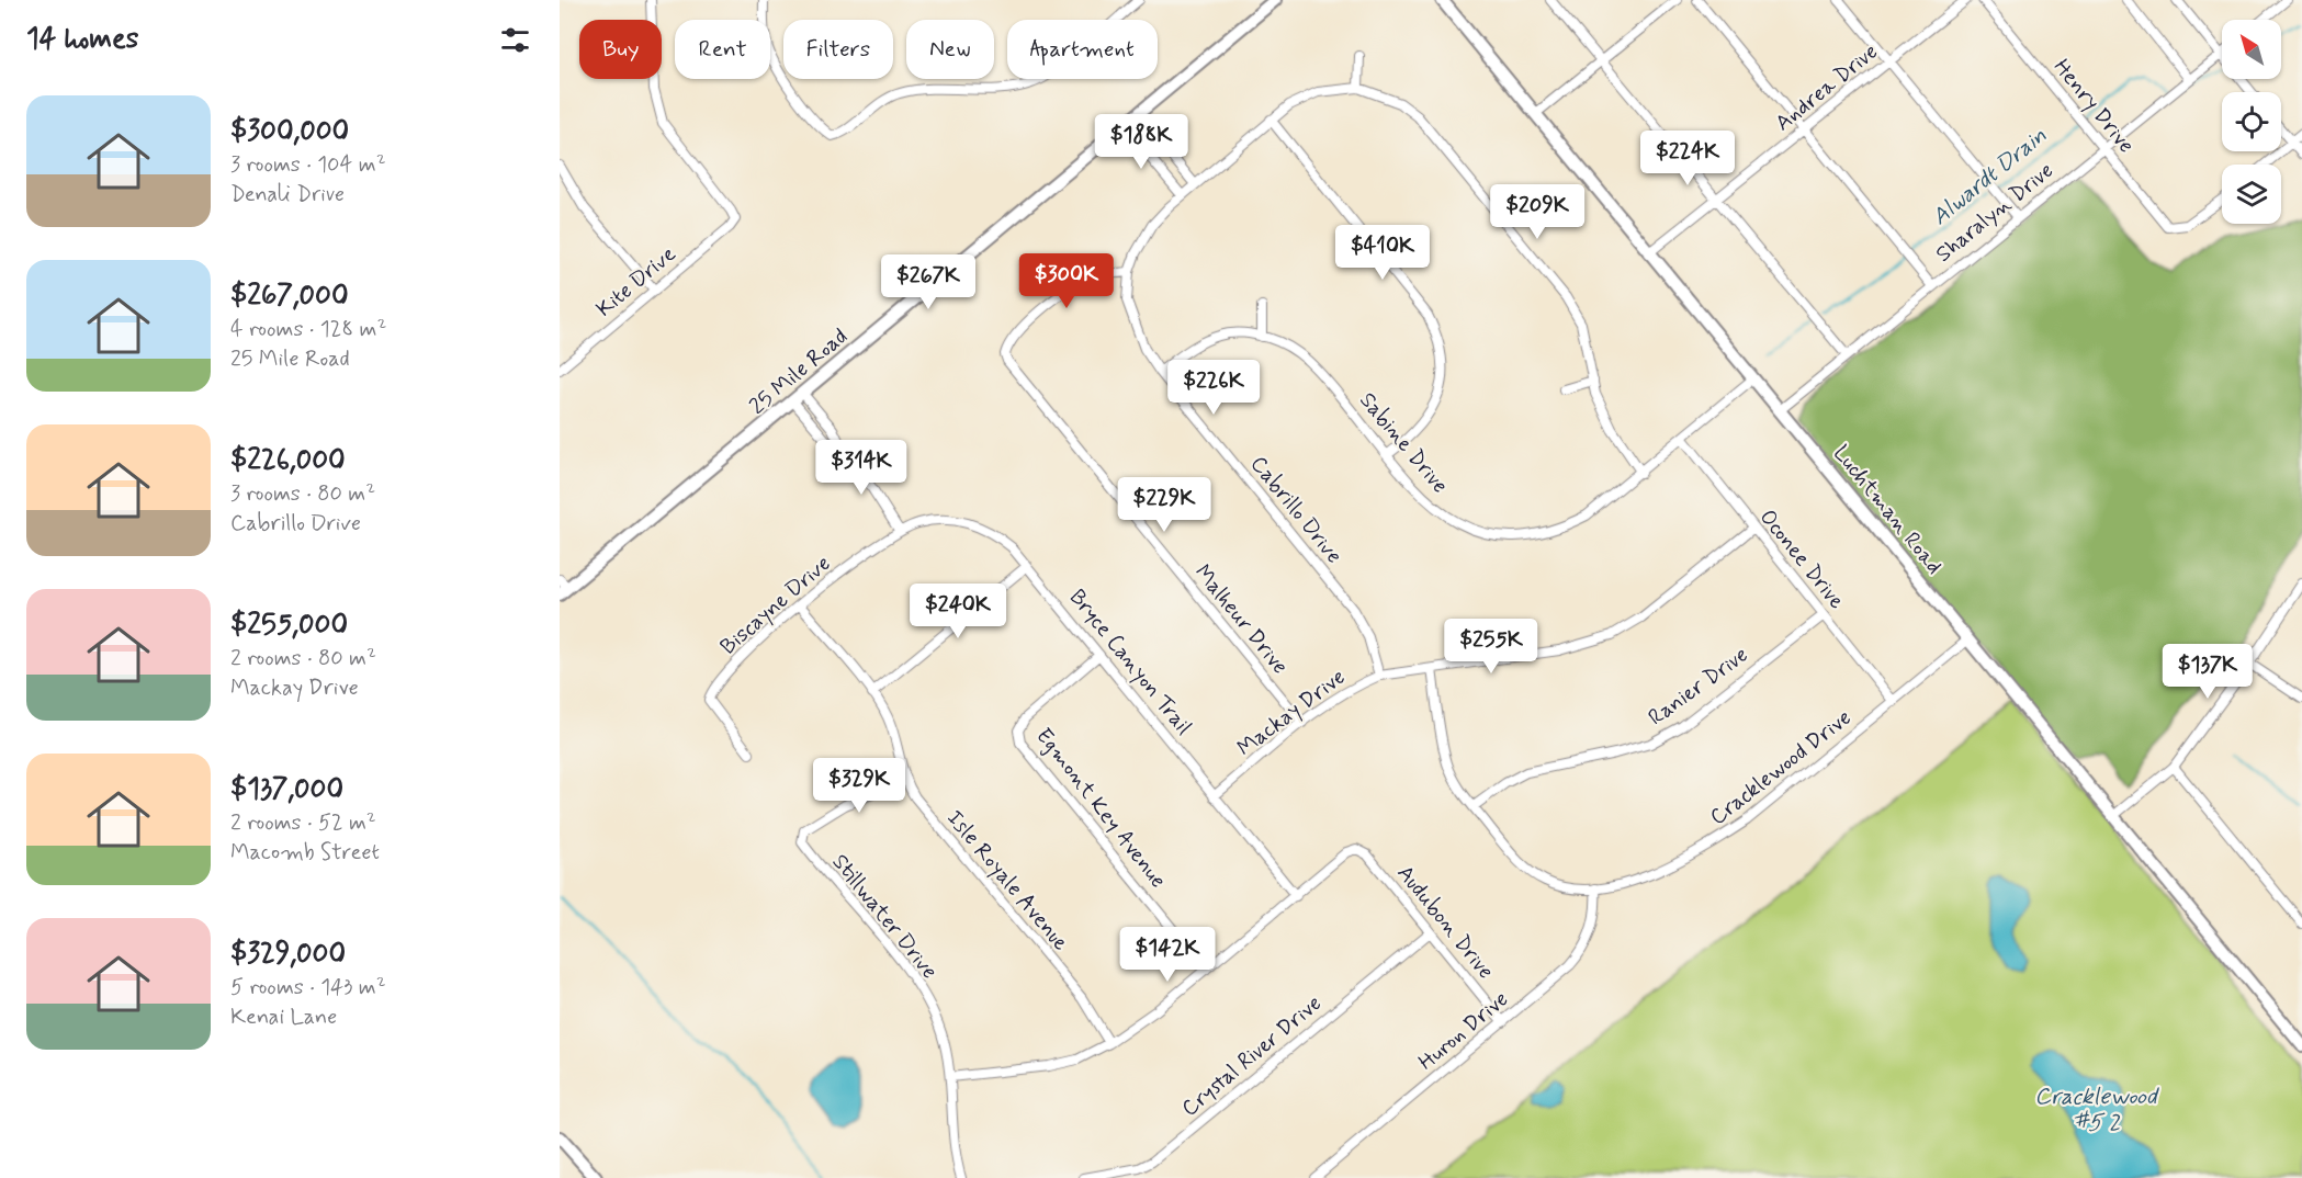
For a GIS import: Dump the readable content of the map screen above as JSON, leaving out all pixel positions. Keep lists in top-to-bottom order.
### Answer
{
  "streets": {
    "street": [
      "Andrea Drive",
      "Henry Drive",
      "Sharalyn Drive",
      "Kite Drive",
      "25 Mile Road",
      "Sabine Drive",
      "Cabrillo Drive",
      "Luchtman Road",
      "Oconee Drive",
      "Biscayne Drive",
      "Malheur Drive",
      "Bryce Canyon Trail",
      "Ranier Drive",
      "Mackay Drive",
      "Cracklewood Drive",
      "Egmont Key Avenue",
      "Isle Royale Avenue",
      "Stillwater Drive",
      "Audubon Drive",
      "Huron Drive",
      "Crystal River Drive"
    ]
  },
  "crossings": [
    ["Andrea Drive", "Luchtman Road"],
    ["Henry Drive", "Sharalyn Drive"],
    ["Sharalyn Drive", "Luchtman Road"],
    ["Sabine Drive", "Cabrillo Drive"],
    ["Sabine Drive", "Luchtman Road"],
    ["Sabine Drive", "Oconee Drive"],
    ["Cabrillo Drive", "Malheur Drive"],
    ["Cabrillo Drive", "Mackay Drive"],
    ["Luchtman Road", "Cracklewood Drive"],
    ["Oconee Drive", "Ranier Drive"],
    ["Oconee Drive", "Mackay Drive"],
    ["Oconee Drive", "Cracklewood Drive"],
    ["Biscayne Drive", "Bryce Canyon Trail"],
    ["Biscayne Drive", "Isle Royale Avenue"],
    ["Malheur Drive", "Mackay Drive"],
    ["Bryce Canyon Trail", "Mackay Drive"],
    ["Bryce Canyon Trail", "Egmont Key Avenue"],
    ["Bryce Canyon Trail", "Audubon Drive"],
    ["Ranier Drive", "Cracklewood Drive"],
    ["Mackay Drive", "Cracklewood Drive"],
    ["Cracklewood Drive", "Huron Drive"],
    ["Isle Royale Avenue", "Stillwater Drive"],
    ["Audubon Drive", "Huron Drive"],
    ["Audubon Drive", "Crystal River Drive"]
  ],
  "water": ["Alwardt Drain", "Cracklewood #5 2"],
  "north": "top left",
  "page": {
    "heading": "14 homes",
    "chip": [
      "Buy",
      "Rent",
      "Filters",
      "New",
      "Apartment"
    ],
    "list": [
      {
        "name": "$300,000",
        "note": "3 rooms · 104 m² · Denali Drive"
      },
      {
        "name": "$267,000",
        "note": "4 rooms · 128 m² · 25 Mile Road"
      },
      {
        "name": "$226,000",
        "note": "3 rooms · 80 m² · Cabrillo Drive"
      },
      {
        "name": "$255,000",
        "note": "2 rooms · 80 m² · Mackay Drive"
      },
      {
        "name": "$137,000",
        "note": "2 rooms · 52 m² · Macomb Street"
      },
      {
        "name": "$329,000",
        "note": "5 rooms · 143 m² · Kenai Lane"
      }
    ],
    "price": [
      "$188K",
      "$224K",
      "$209K",
      "$410K",
      "$300K",
      "$267K",
      "$226K",
      "$314K",
      "$229K",
      "$240K",
      "$255K",
      "$137K",
      "$329K",
      "$142K"
    ]
  }
}
